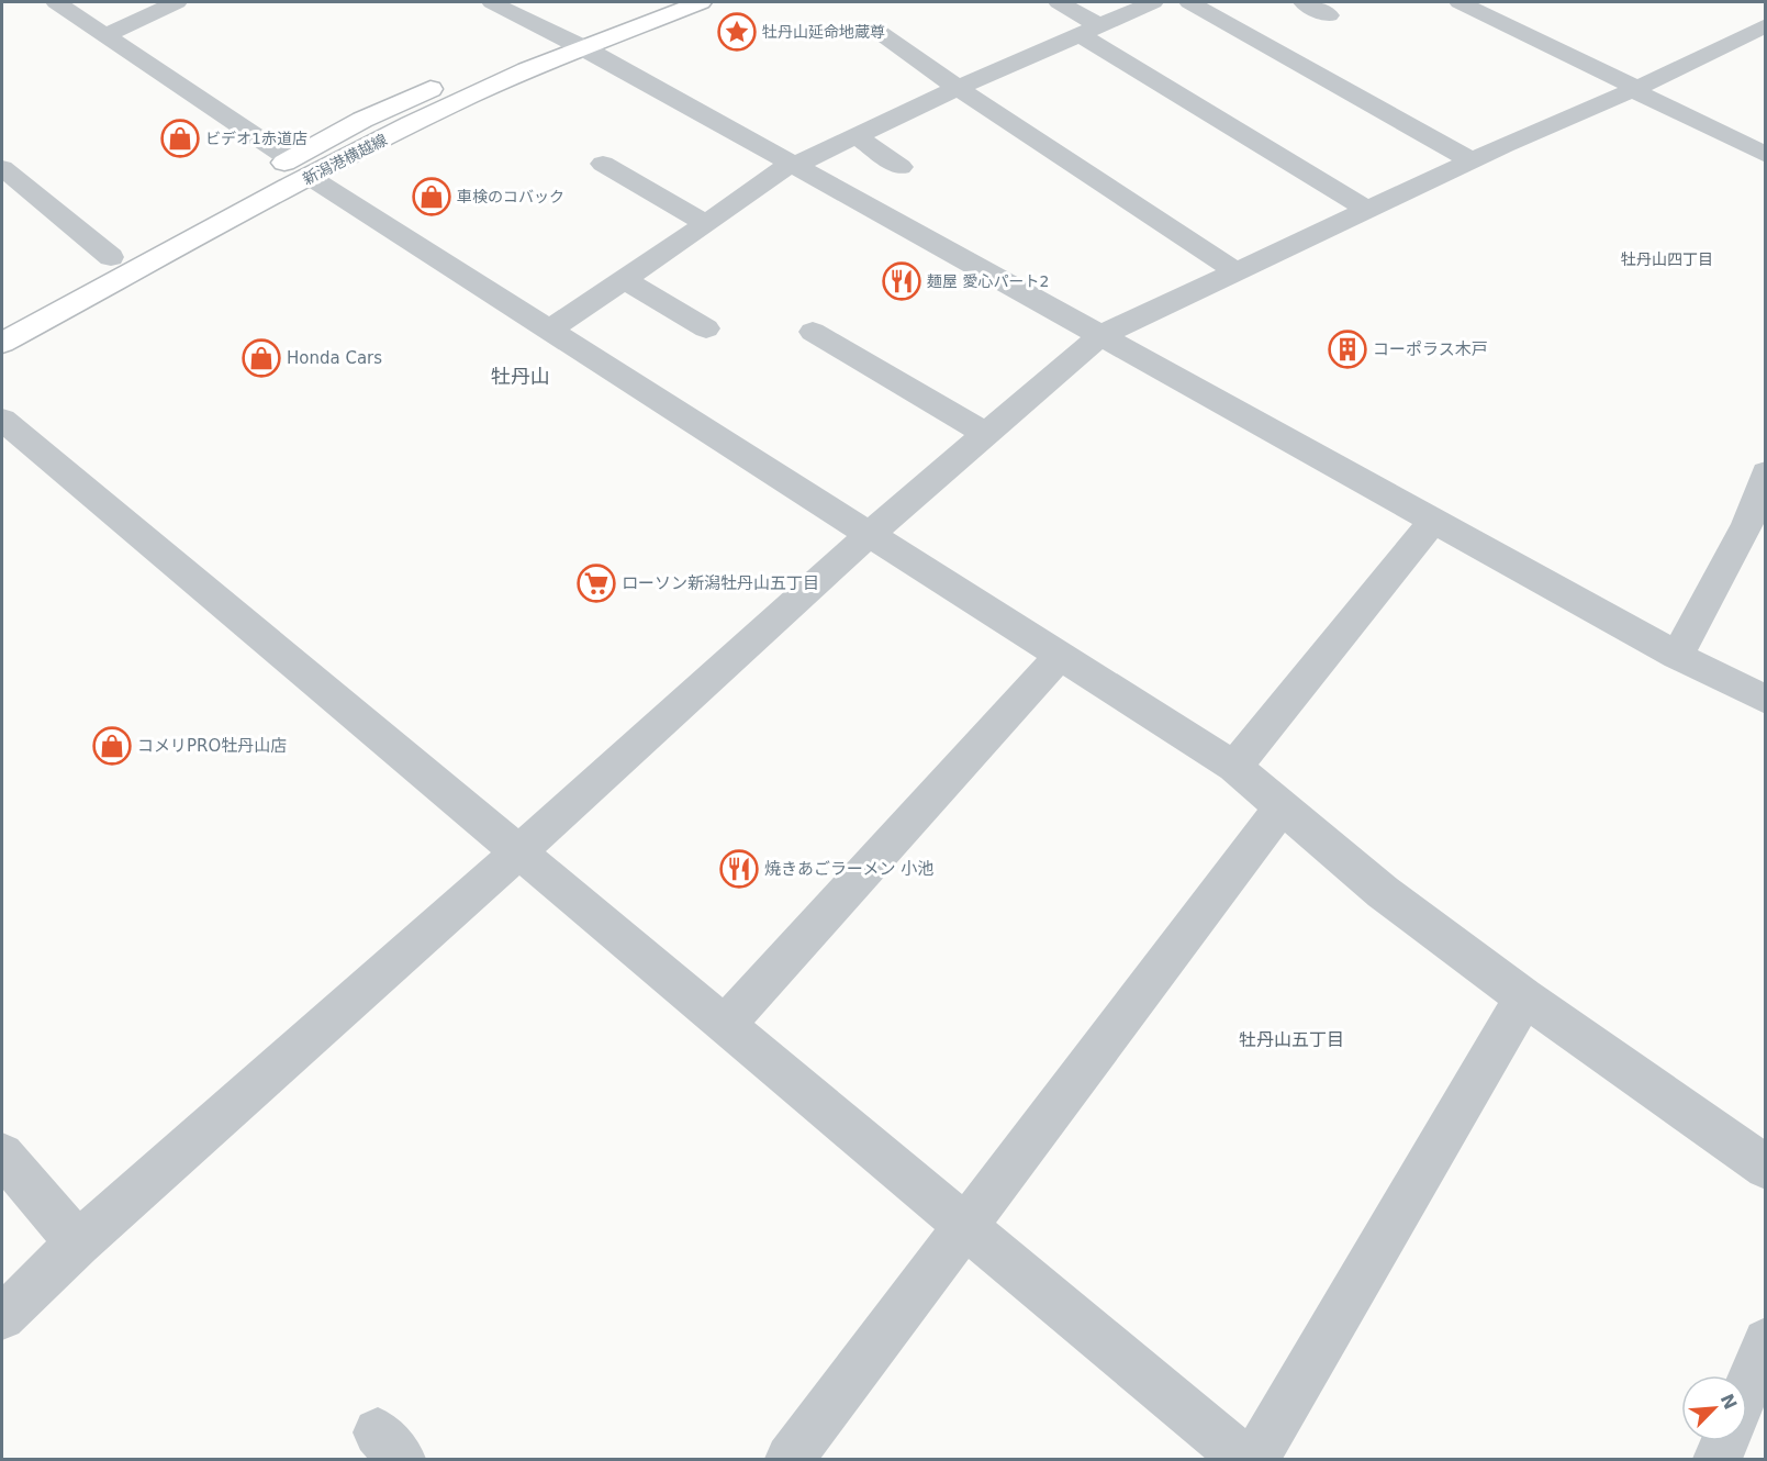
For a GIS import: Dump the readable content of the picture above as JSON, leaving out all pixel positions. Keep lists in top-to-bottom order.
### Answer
{
  "streets": {
    "main road": ["新潟港横越線"]
  },
  "districts": ["牡丹山四丁目", "牡丹山", "牡丹山五丁目"],
  "places": {
    "place": ["牡丹山延命地蔵尊"],
    "shop": [
      "ビデオ1赤道店",
      "車検のコバック",
      "Honda Cars",
      "コメリPRO牡丹山店"
    ],
    "restaurant": ["麺屋 愛心パート2", "焼きあごラーメン 小池"],
    "building": ["コーポラス木戸"],
    "supermarket": ["ローソン新潟牡丹山五丁目"]
  },
  "north": "top right"
}
